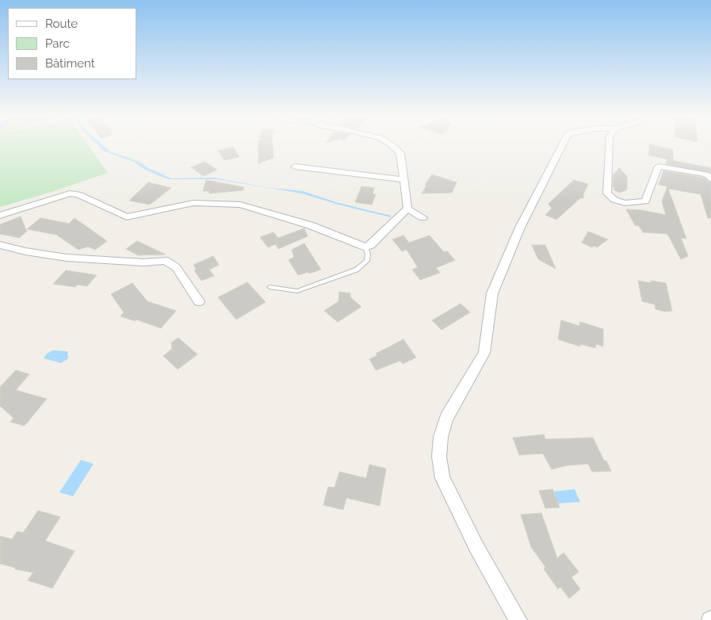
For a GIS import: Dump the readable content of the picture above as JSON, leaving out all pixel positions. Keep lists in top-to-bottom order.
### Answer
{
  "legend": ["Route", "Parc", "Bâtiment"]
}
